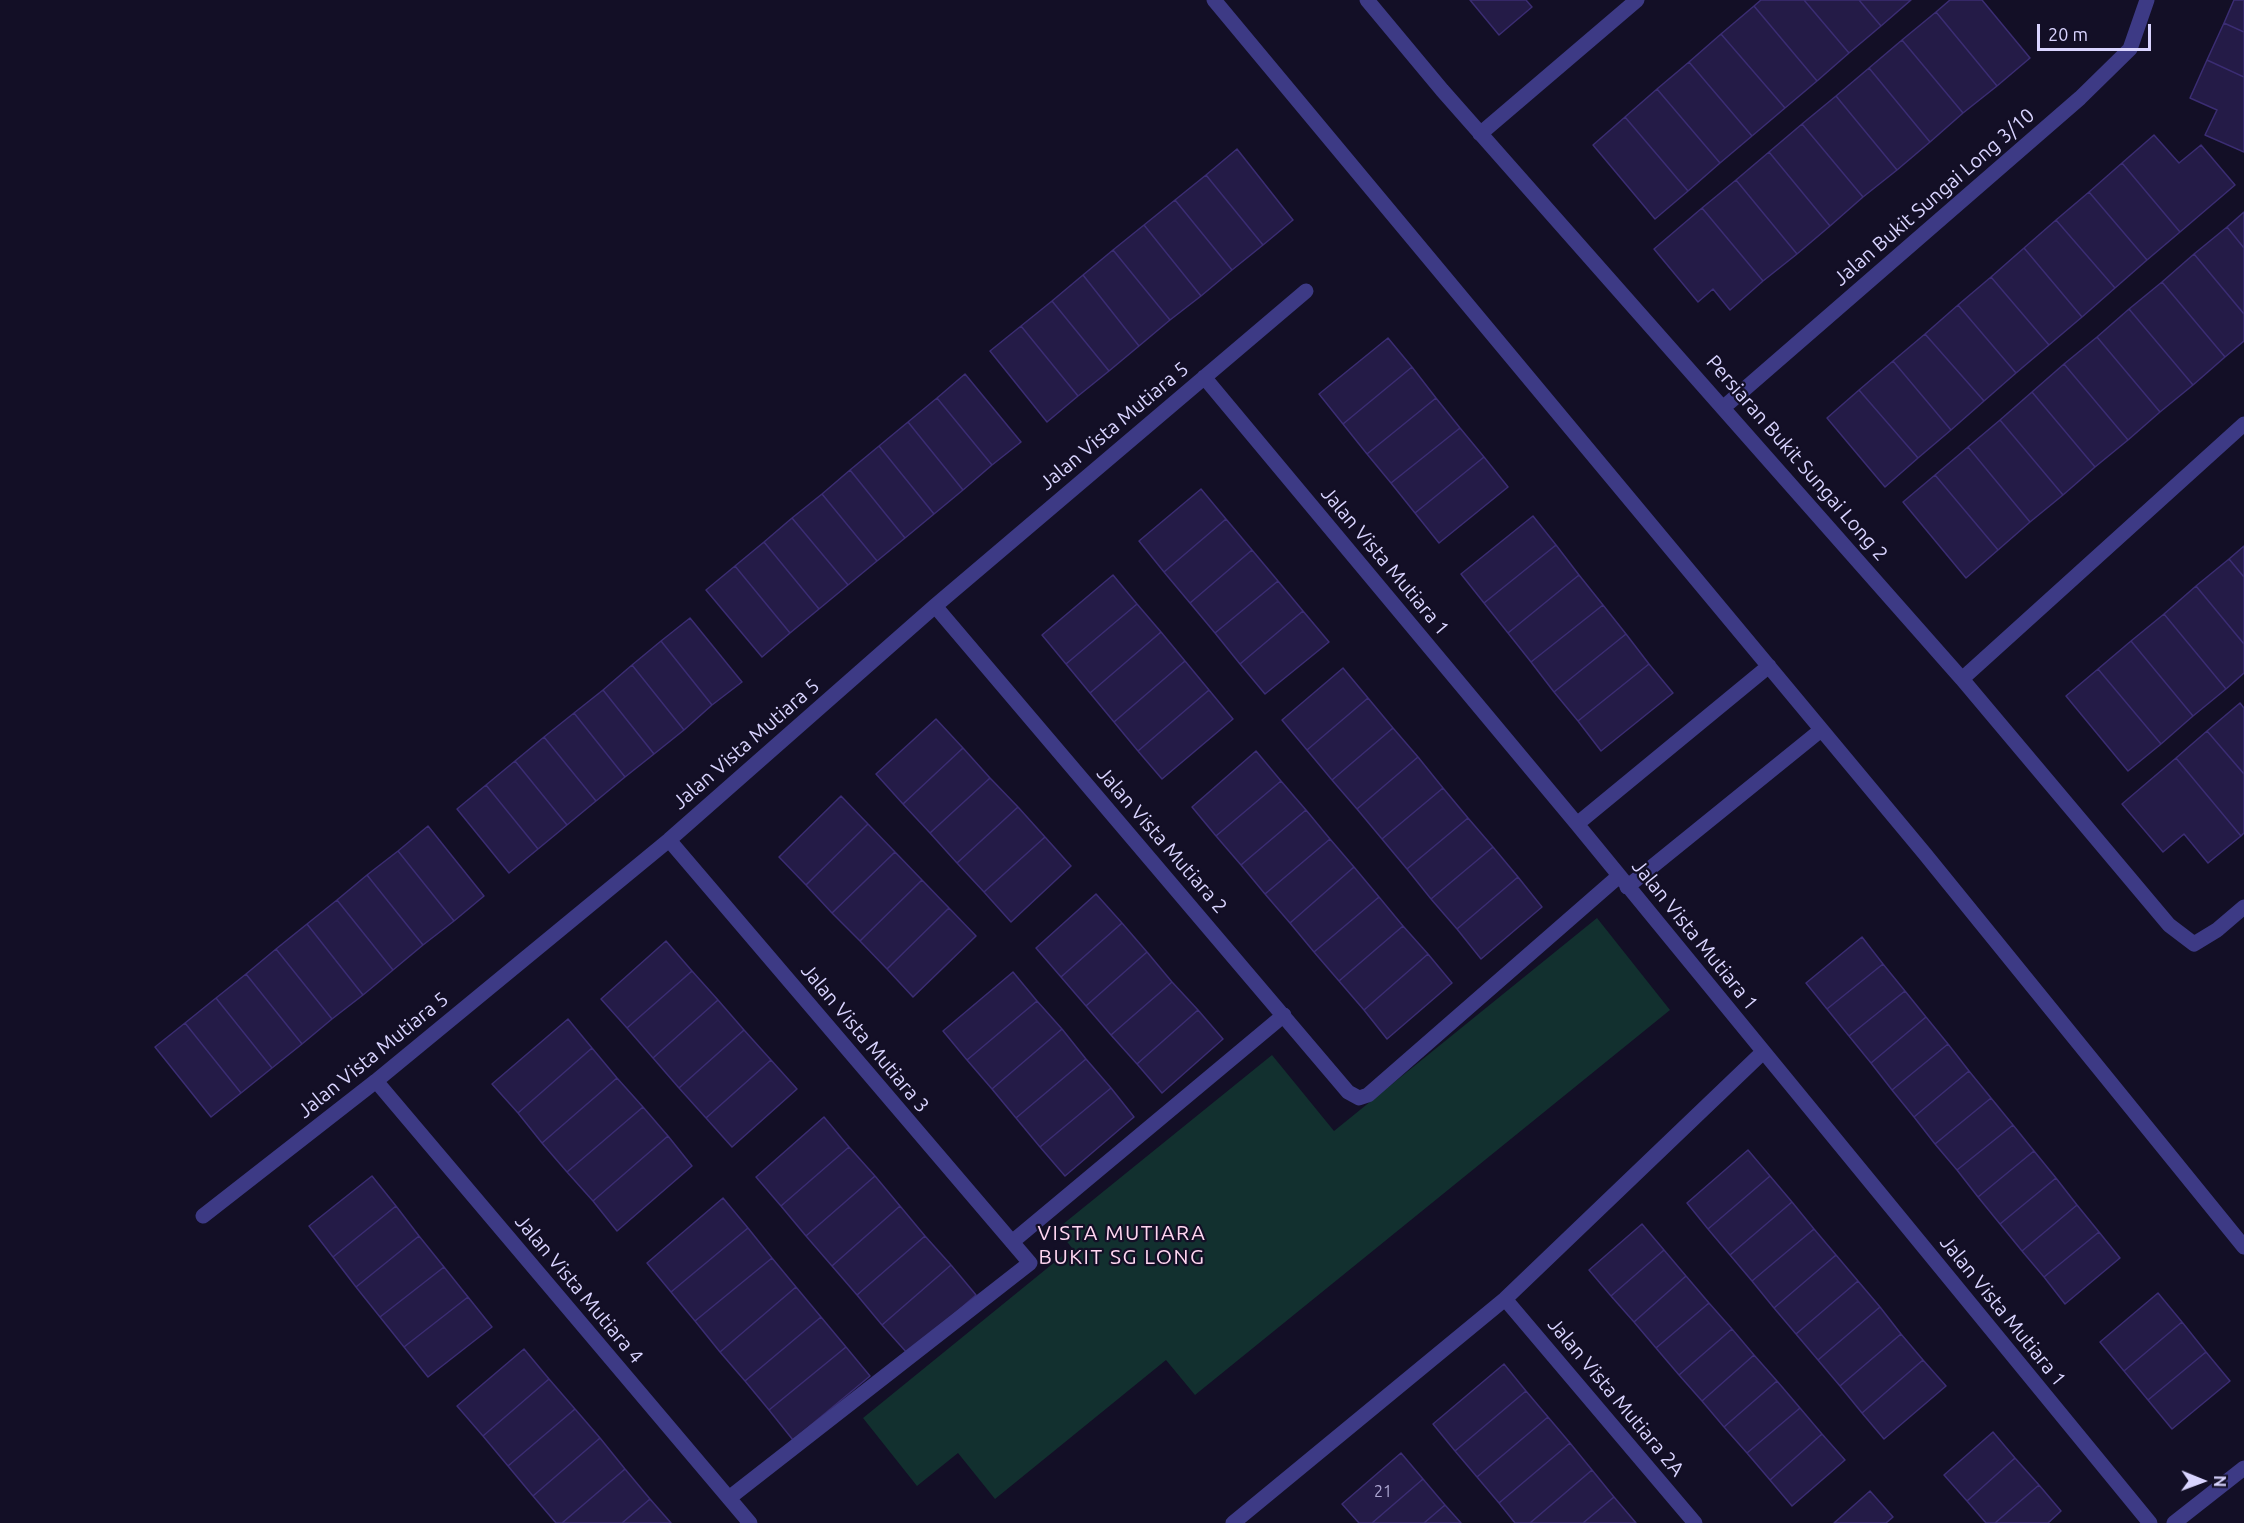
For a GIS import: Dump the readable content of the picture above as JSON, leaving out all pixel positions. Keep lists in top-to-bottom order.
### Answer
{
  "streets": {
    "street": [
      "Jalan Bukit Sungai Long 3/10",
      "Jalan Vista Mutiara 5",
      "Persiaran Bukit Sungai Long 2",
      "Jalan Vista Mutiara 1",
      "Jalan Vista Mutiara 2",
      "Jalan Vista Mutiara 3",
      "Jalan Vista Mutiara 4",
      "Jalan Vista Mutiara 2A"
    ]
  },
  "crossings": [
    ["Jalan Bukit Sungai Long 3/10", "Persiaran Bukit Sungai Long 2"],
    ["Jalan Vista Mutiara 5", "Jalan Vista Mutiara 1"],
    ["Jalan Vista Mutiara 5", "Jalan Vista Mutiara 2"],
    ["Jalan Vista Mutiara 5", "Jalan Vista Mutiara 3"],
    ["Jalan Vista Mutiara 5", "Jalan Vista Mutiara 4"],
    ["Jalan Vista Mutiara 1", "Jalan Vista Mutiara 2"],
    ["Jalan Vista Mutiara 3", "Jalan Vista Mutiara 4"]
  ],
  "districts": ["VISTA MUTIARA BUKIT SG LONG"],
  "house_numbers": ["21"],
  "scale_bar": "20 m",
  "north": "right"
}
